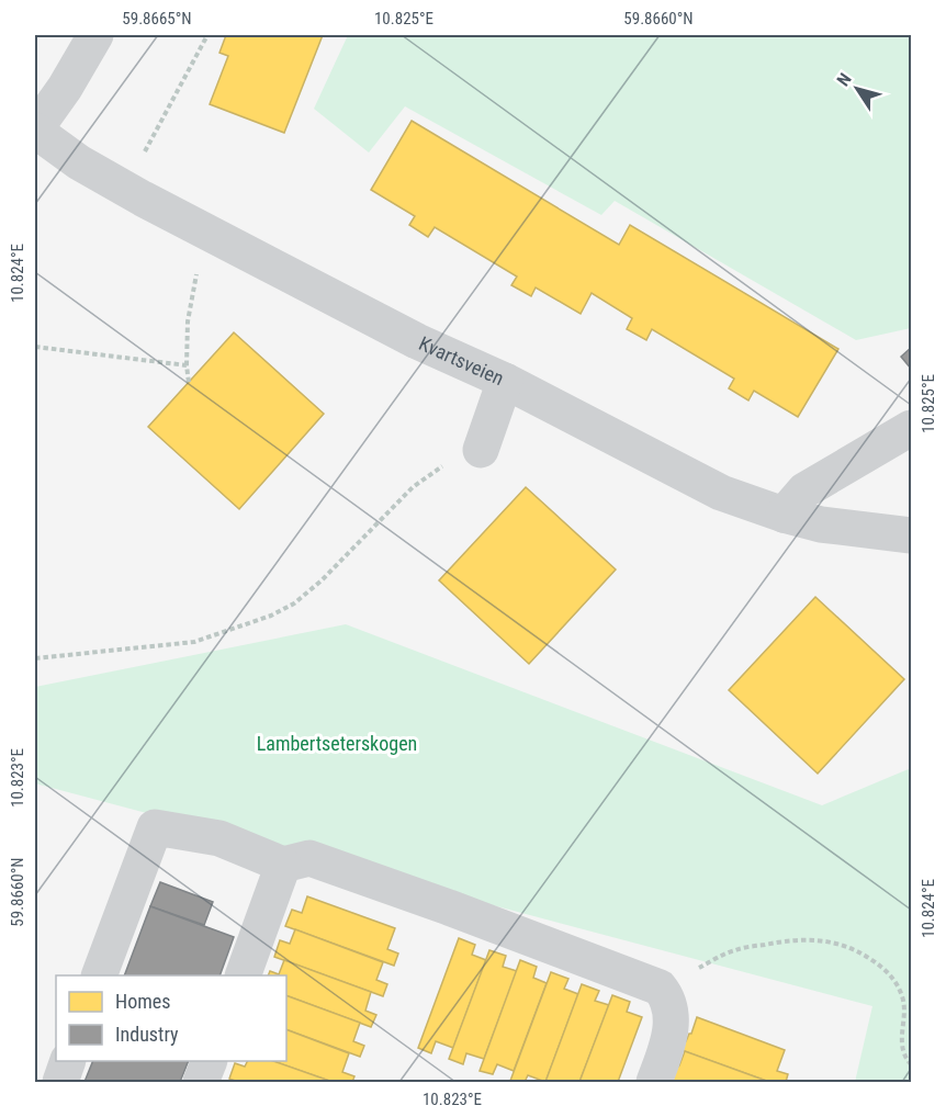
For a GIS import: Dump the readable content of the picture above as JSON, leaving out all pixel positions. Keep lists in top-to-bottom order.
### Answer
{
  "streets": {
    "street": ["Kvartsveien"]
  },
  "parks": ["Lambertseterskogen"],
  "legend": ["Homes", "Industry"],
  "north": "top left",
  "coordinates": [
    "59.8665°N",
    "10.825°E",
    "59.8660°N",
    "10.824°E",
    "10.823°E"
  ]
}
